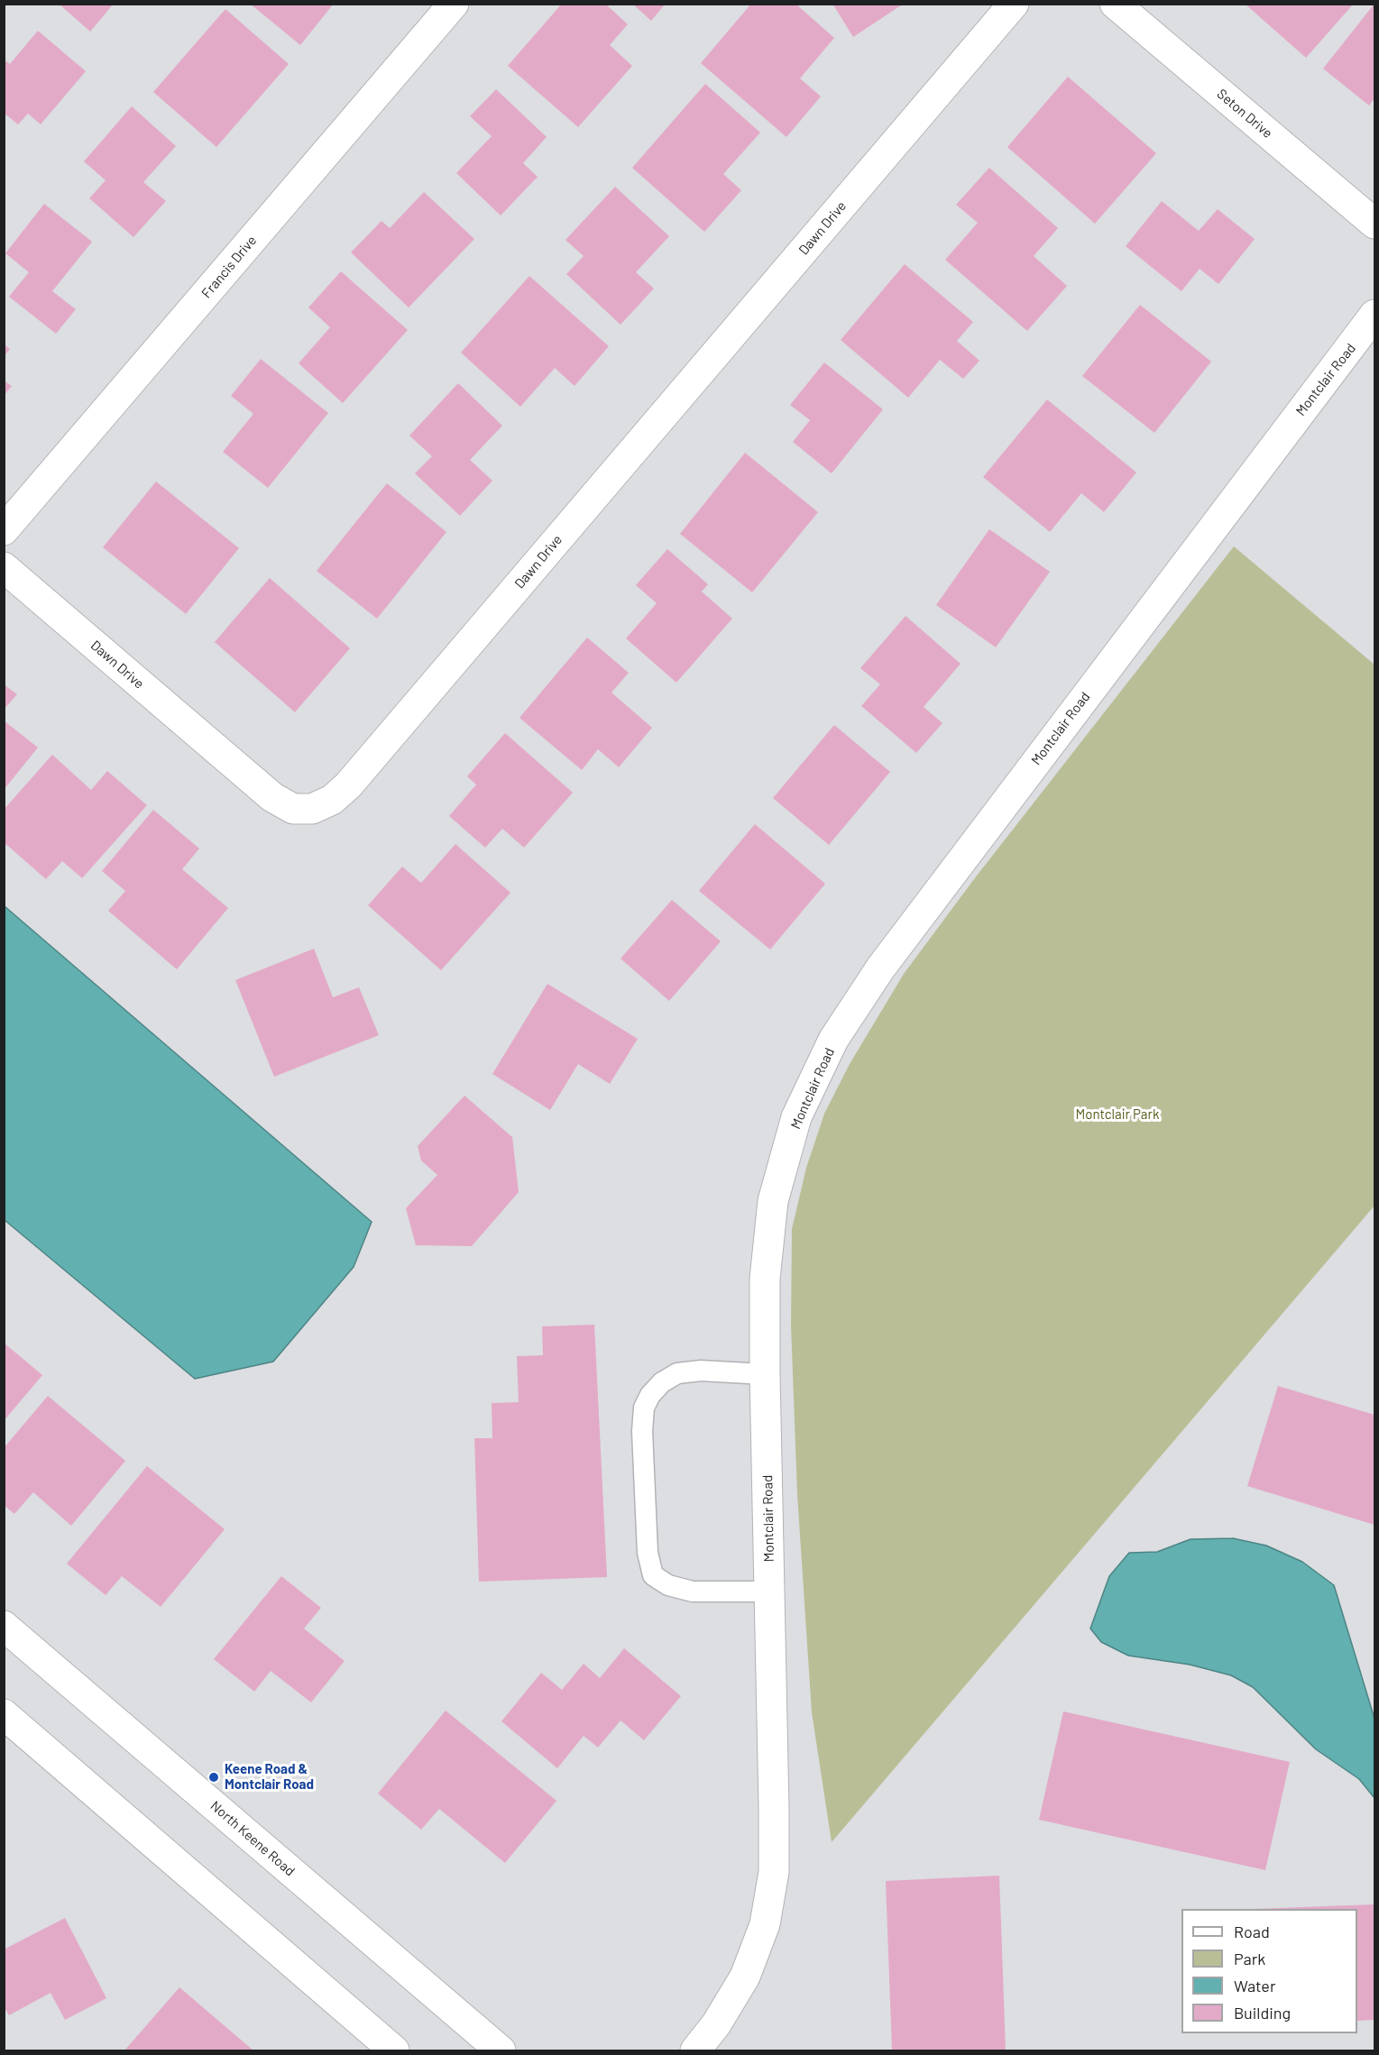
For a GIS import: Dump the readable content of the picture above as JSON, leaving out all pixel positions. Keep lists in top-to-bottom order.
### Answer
{
  "streets": {
    "street": [
      "Seton Drive",
      "Dawn Drive",
      "Francis Drive",
      "Montclair Road",
      "North Keene Road"
    ]
  },
  "parks": ["Montclair Park"],
  "places": ["Keene Road & Montclair Road"],
  "legend": [
    "Road",
    "Park",
    "Water",
    "Building"
  ]
}
